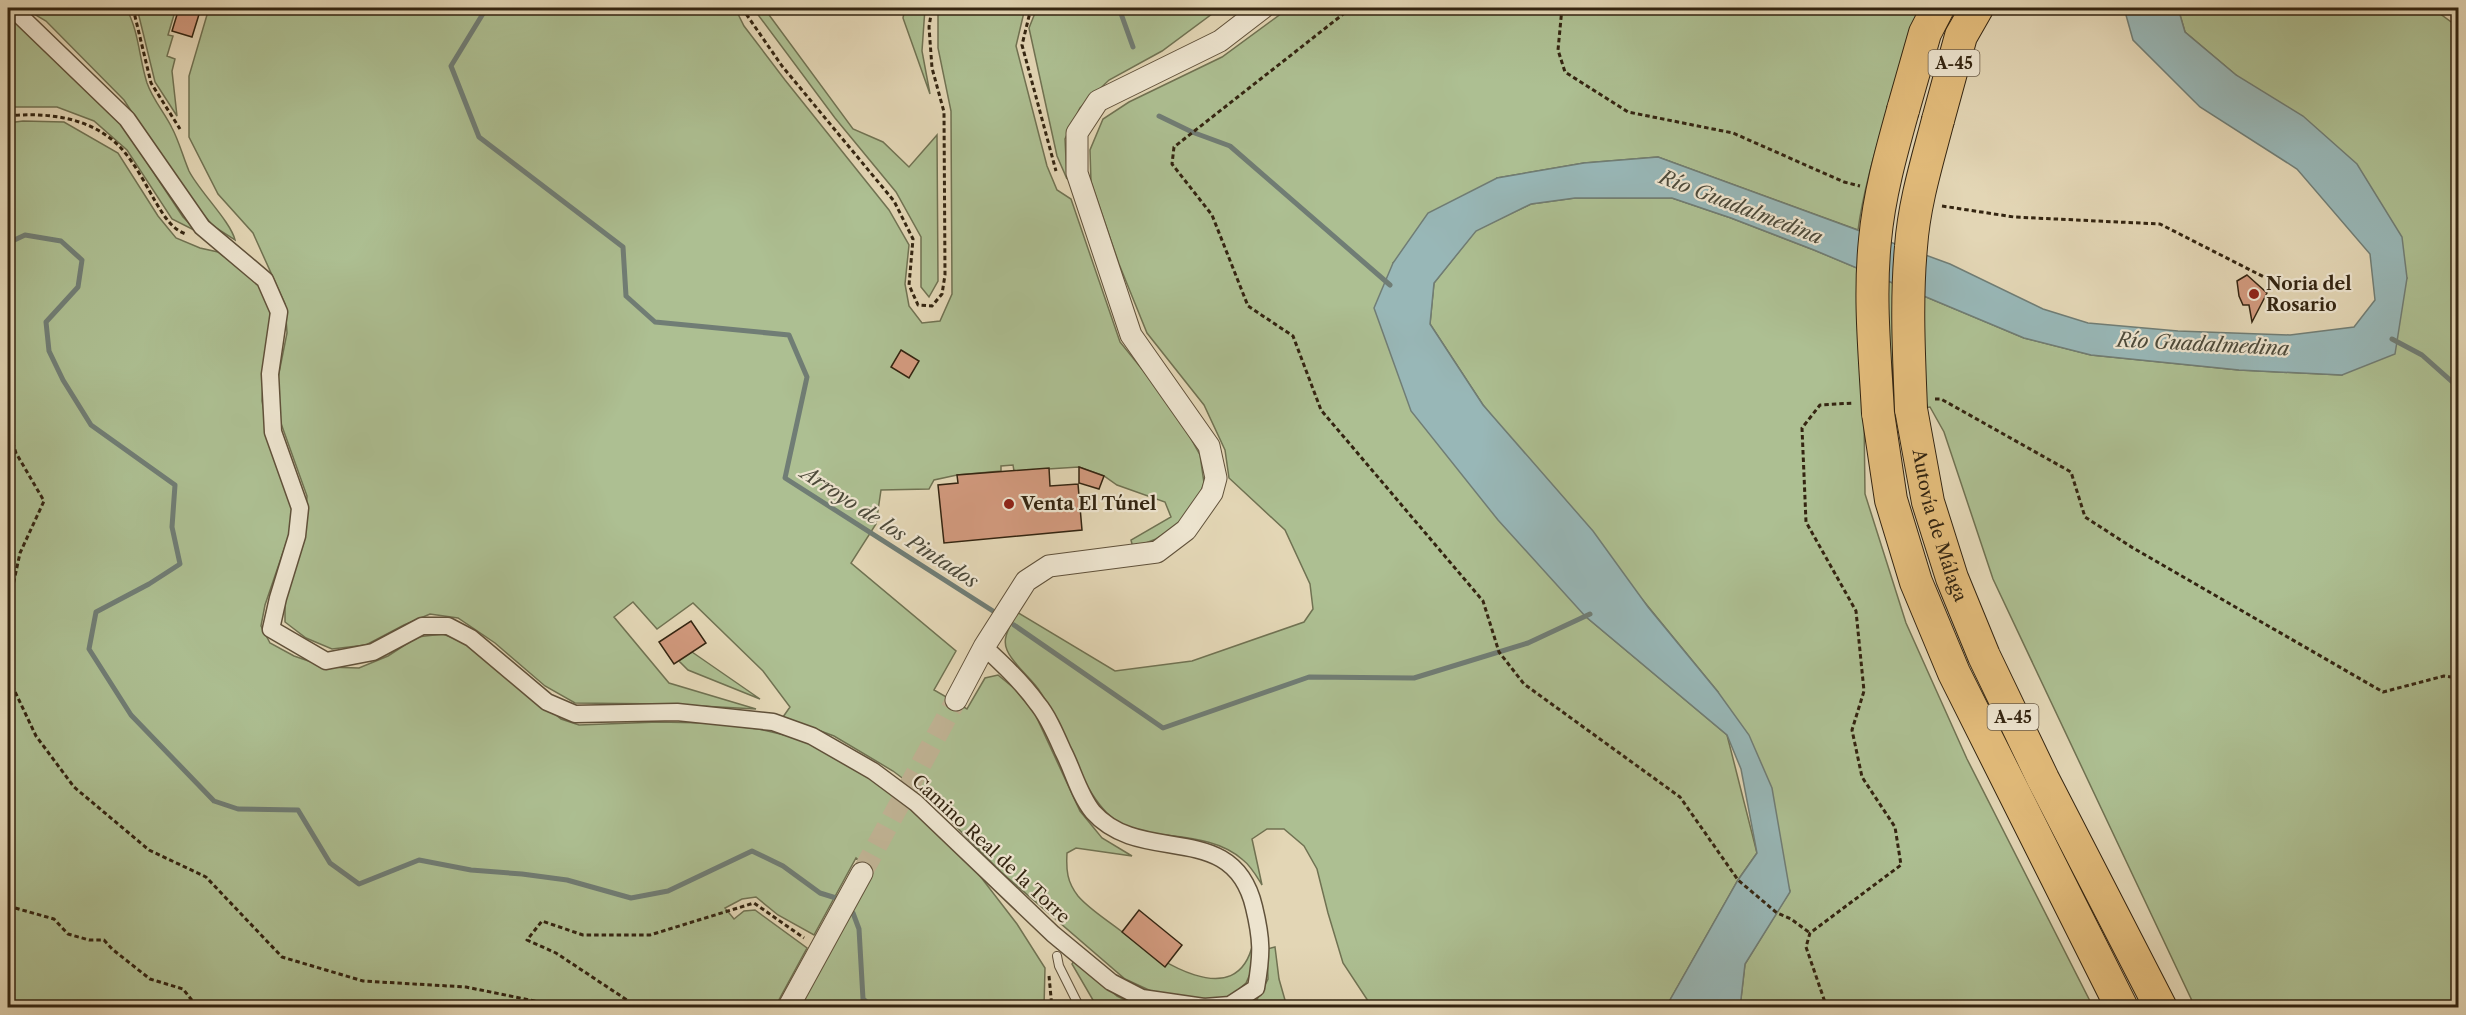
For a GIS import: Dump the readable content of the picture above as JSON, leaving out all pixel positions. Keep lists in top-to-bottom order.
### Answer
{
  "streets": {
    "highway": ["A-45", "Autovía de Málaga"],
    "street": ["Camino Real de la Torre"]
  },
  "water": ["Río Guadalmedina", "Arroyo de los Pintados"],
  "places": ["Noria del Rosario", "Venta El Túnel"]
}
